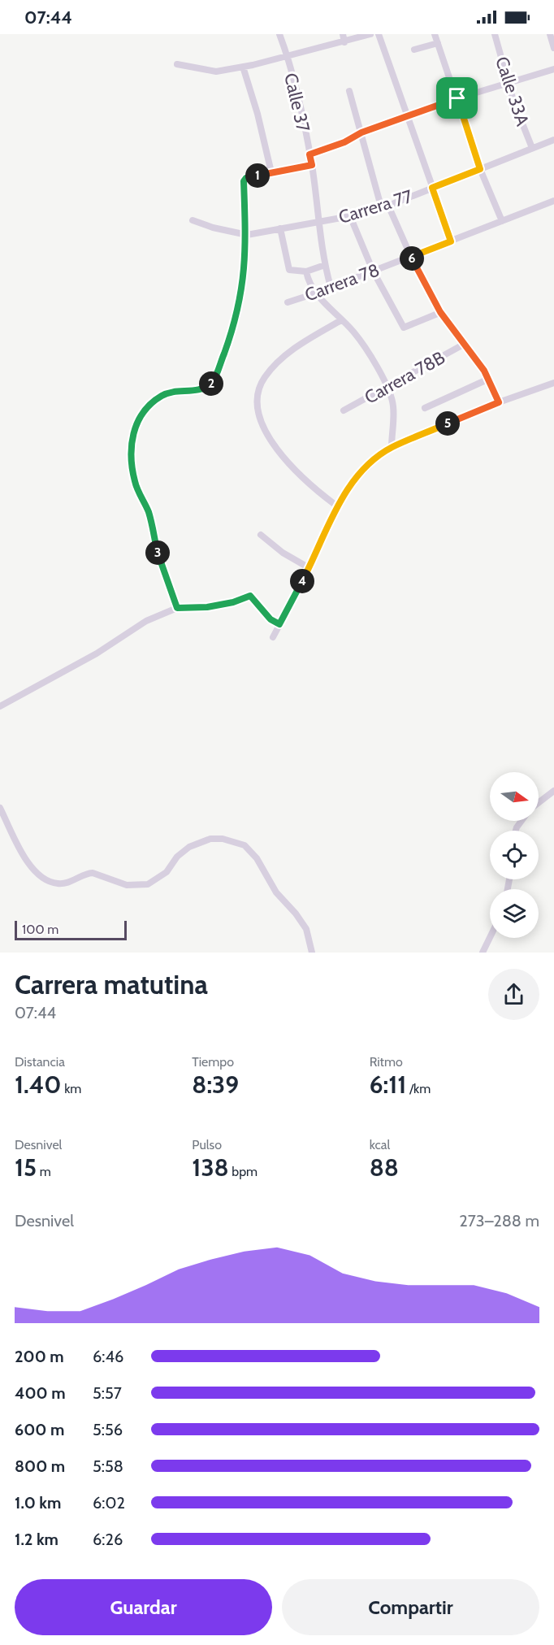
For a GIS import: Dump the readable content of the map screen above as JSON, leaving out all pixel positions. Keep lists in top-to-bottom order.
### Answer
{
  "streets": {
    "street": [
      "Calle 33A",
      "Calle 37",
      "Carrera 77",
      "Carrera 78",
      "Carrera 78B"
    ]
  },
  "crossings": [
    ["Calle 33A", "Carrera 77"],
    ["Calle 37", "Carrera 77"],
    ["Calle 37", "Carrera 78"]
  ],
  "scale_bar": "100 m",
  "north": "right",
  "page": {
    "status": "07:44",
    "pins": [
      "1",
      "6",
      "2",
      "5",
      "3",
      "4"
    ],
    "scale": "100 m",
    "heading": ["Carrera matutina", "07:44"],
    "stats": [
      ["Distancia", "1.40 km"],
      ["Tiempo", "8:39"],
      ["Ritmo", "6:11 /km"],
      ["Desnivel", "15 m"],
      ["Pulso", "138 bpm"],
      ["kcal", "88"]
    ],
    "chart": ["Desnivel", "273–288 m"],
    "list": [
      {
        "name": "200 m",
        "note": "6:46"
      },
      {
        "name": "400 m",
        "note": "5:57"
      },
      {
        "name": "600 m",
        "note": "5:56"
      },
      {
        "name": "800 m",
        "note": "5:58"
      },
      {
        "name": "1.0 km",
        "note": "6:02"
      },
      {
        "name": "1.2 km",
        "note": "6:26"
      }
    ],
    "buttons": ["Guardar", "Compartir"]
  }
}
